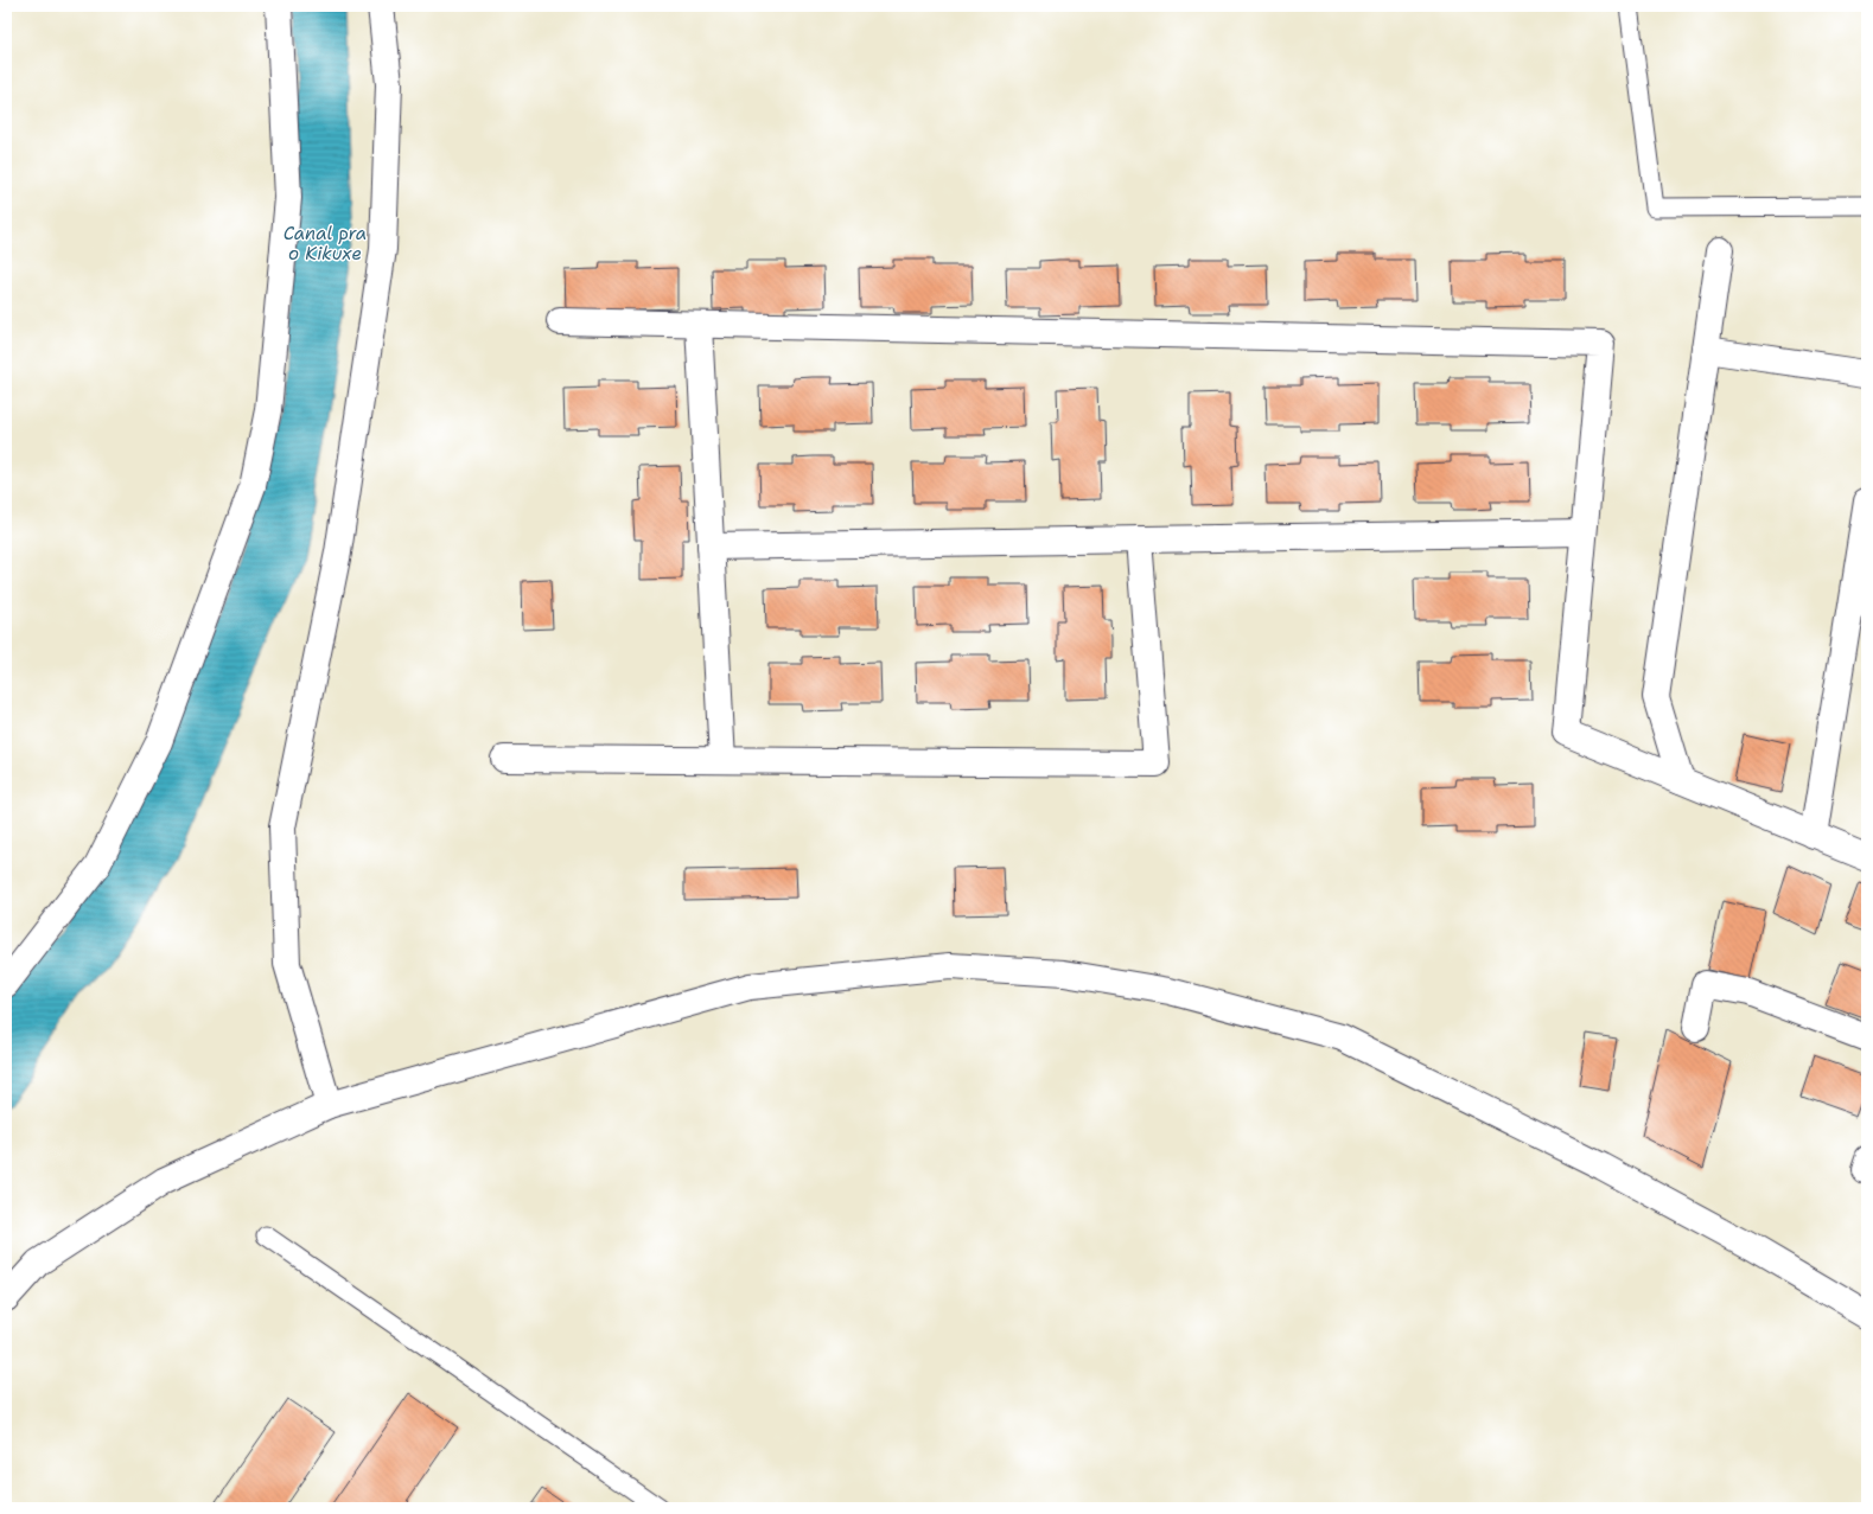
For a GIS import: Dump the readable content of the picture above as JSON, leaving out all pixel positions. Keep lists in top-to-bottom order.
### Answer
{
  "water": ["Canal pra o Kikuxe"]
}
